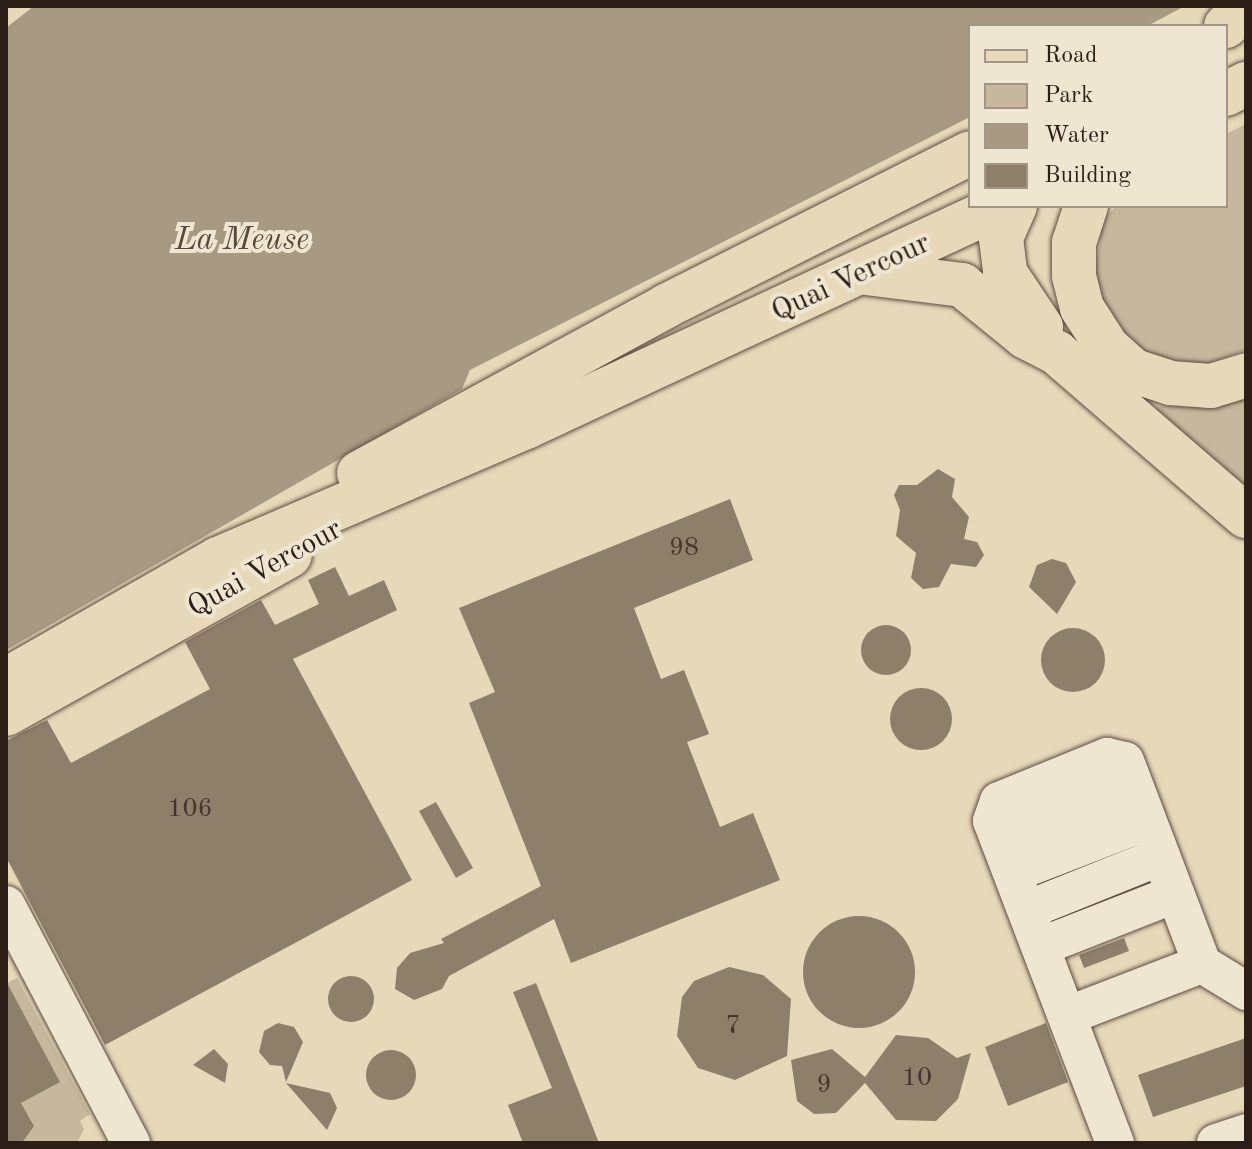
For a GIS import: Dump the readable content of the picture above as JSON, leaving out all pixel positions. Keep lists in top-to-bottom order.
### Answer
{
  "streets": {
    "main road": ["Quai Vercour"]
  },
  "water": ["La Meuse"],
  "house_numbers": [
    "98",
    "106",
    "7",
    "10",
    "9"
  ],
  "legend": [
    "Road",
    "Park",
    "Water",
    "Building"
  ]
}
